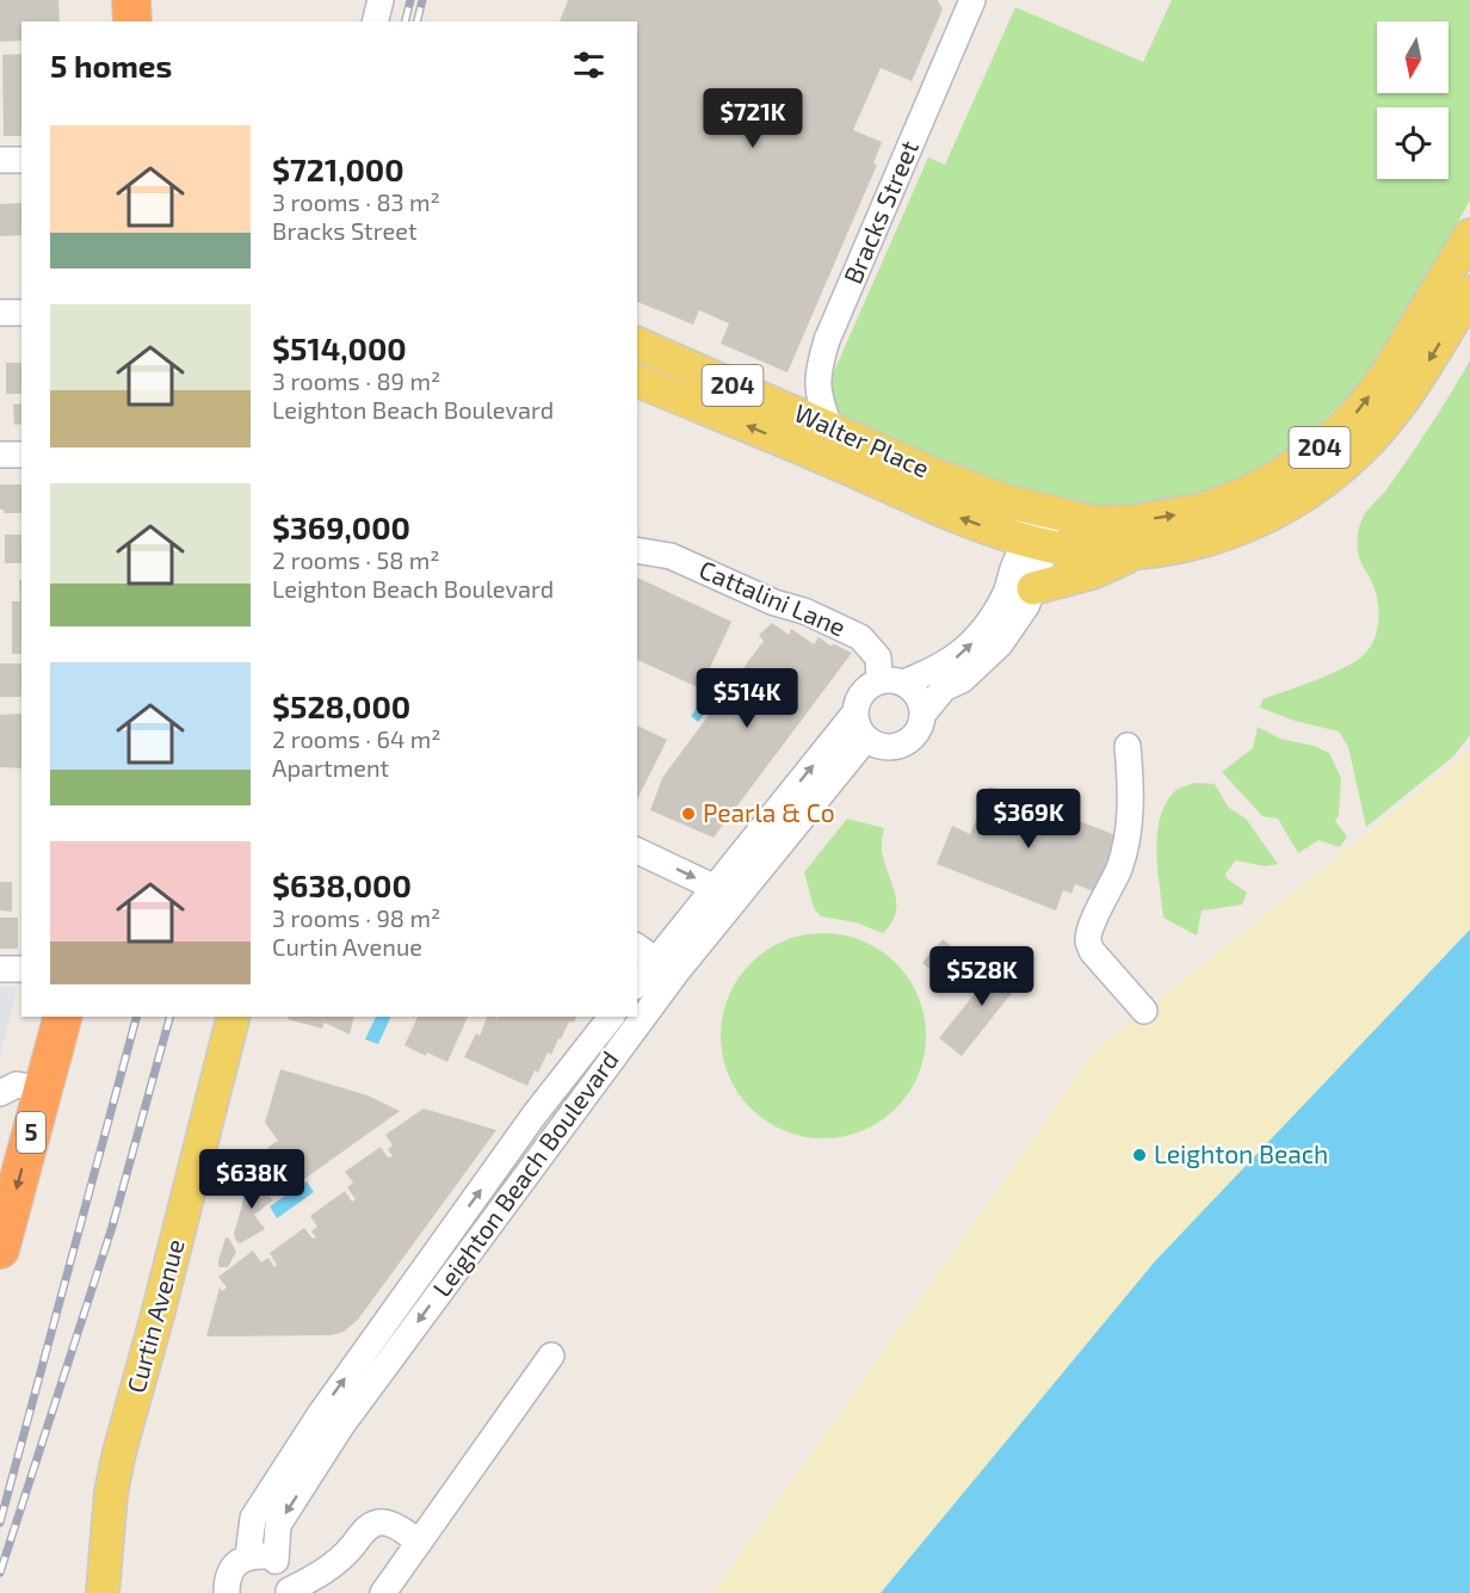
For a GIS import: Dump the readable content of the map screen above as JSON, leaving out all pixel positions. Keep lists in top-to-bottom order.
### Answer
{
  "streets": {
    "highway": ["5"],
    "main road": ["204", "Walter Place", "Curtin Avenue"],
    "street": ["Bracks Street", "Cattalini Lane", "Leighton Beach Boulevard"]
  },
  "crossings": [
    ["Bracks Street", "Walter Place"],
    ["204", "Walter Place"],
    ["Cattalini Lane", "Leighton Beach Boulevard"]
  ],
  "places": ["Pearla & Co", "Leighton Beach"],
  "north": "bottom",
  "page": {
    "heading": "5 homes",
    "price": [
      "$721K",
      "$514K",
      "$369K",
      "$528K",
      "$638K"
    ],
    "list": [
      {
        "name": "$721,000",
        "note": "3 rooms · 83 m² · Bracks Street"
      },
      {
        "name": "$514,000",
        "note": "3 rooms · 89 m² · Leighton Beach Boulevard"
      },
      {
        "name": "$369,000",
        "note": "2 rooms · 58 m² · Leighton Beach Boulevard"
      },
      {
        "name": "$528,000",
        "note": "2 rooms · 64 m² · Apartment"
      },
      {
        "name": "$638,000",
        "note": "3 rooms · 98 m² · Curtin Avenue"
      }
    ]
  }
}
